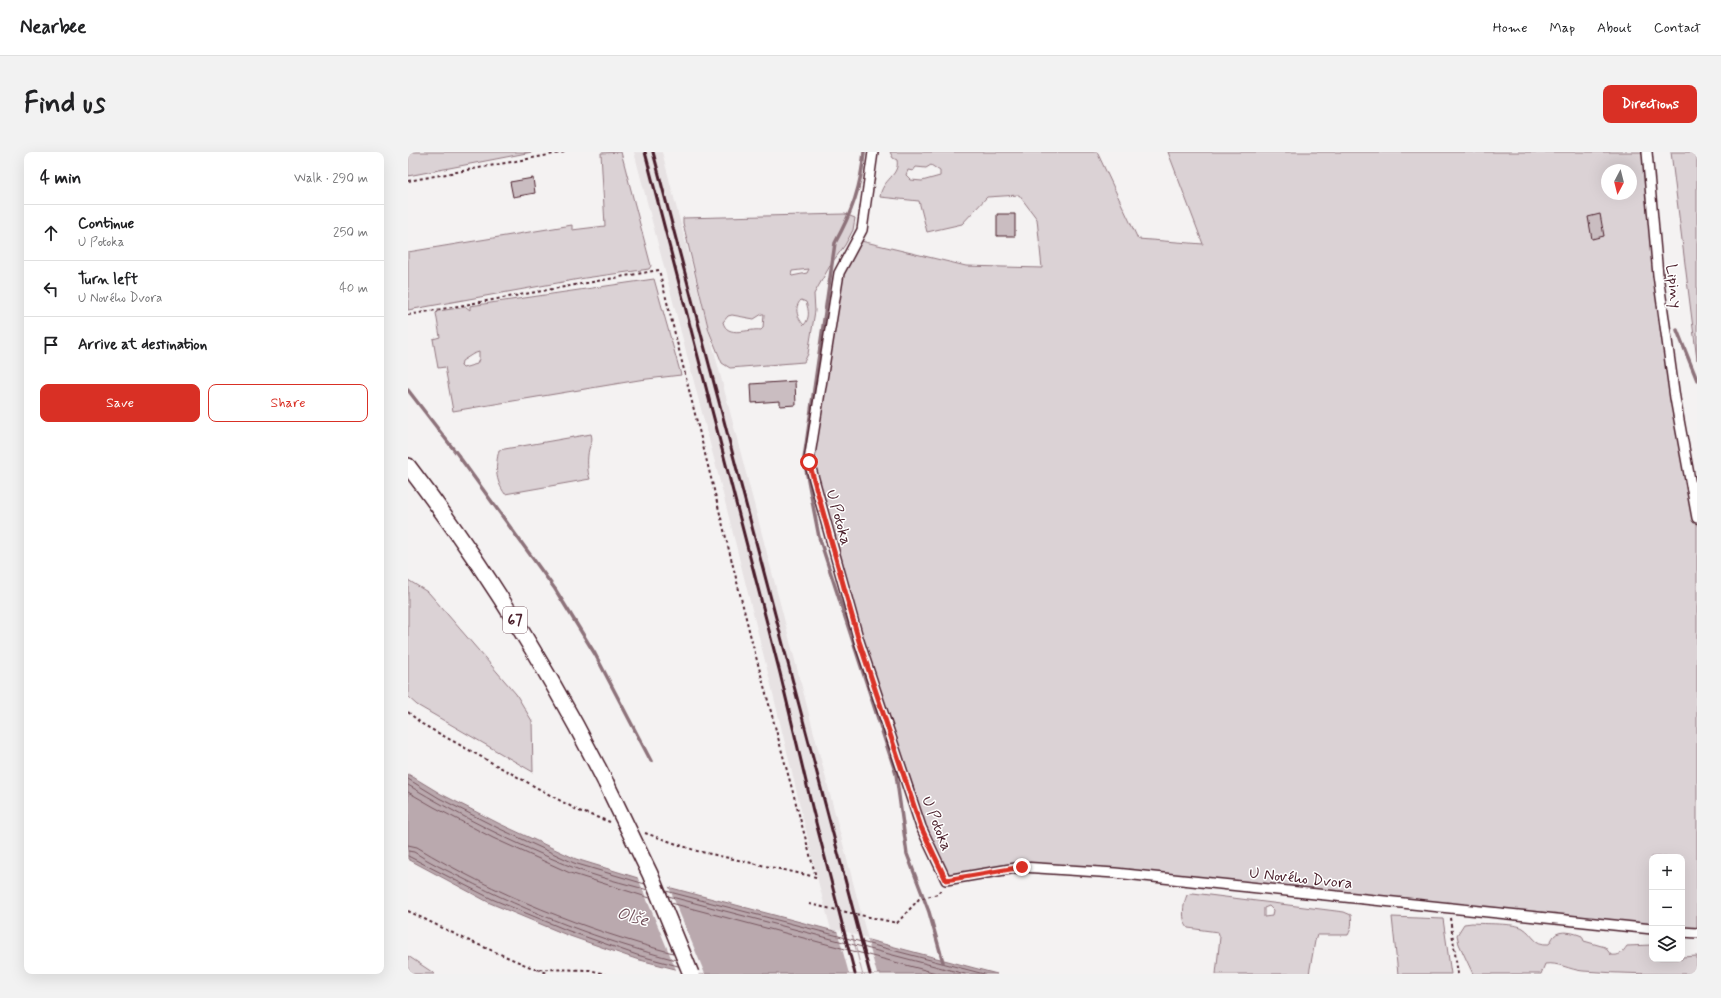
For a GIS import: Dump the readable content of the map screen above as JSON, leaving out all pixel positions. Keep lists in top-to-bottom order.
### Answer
{
  "streets": {
    "main road": ["67"],
    "street": ["Lipiny", "U Potoka", "U Nového Dvora"]
  },
  "crossings": [
    ["U Potoka", "U Nového Dvora"]
  ],
  "water": ["Olše"],
  "north": "bottom",
  "page": {
    "header": "Nearbee",
    "nav": [
      "Home",
      "Map",
      "About",
      "Contact"
    ],
    "buttons": [
      "Directions",
      ["Save", "Share"]
    ],
    "title": "Find us",
    "heading": ["4 min", "Walk · 290 m"],
    "list": [
      ["Continue", "U Potoka", "250 m"],
      ["Turn left", "U Nového Dvora", "40 m"],
      "Arrive at destination"
    ],
    "map_buttons": ["+", "−"]
  }
}
